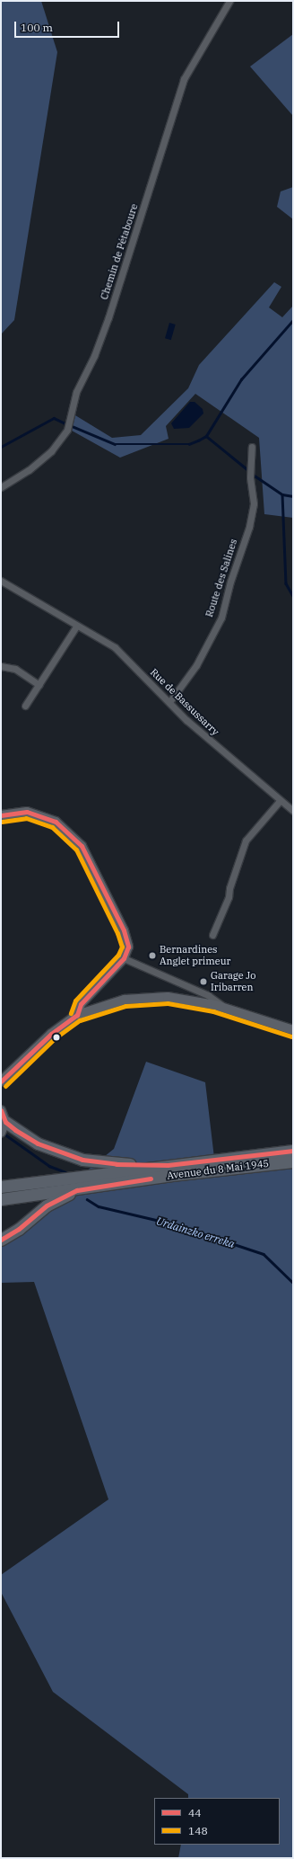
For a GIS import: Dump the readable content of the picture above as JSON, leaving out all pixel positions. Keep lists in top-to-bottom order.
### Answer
{
  "streets": {
    "highway": ["Avenue du 8 Mai 1945"],
    "street": ["Chemin de Pétaboure", "Route des Salines", "Rue de Bassussarry"]
  },
  "crossings": [
    ["Route des Salines", "Rue de Bassussarry"]
  ],
  "water": ["Urdainzko erreka"],
  "places": ["Bernardines Anglet primeur", "Garage Jo Iribarren"],
  "lines": ["transit line 44", "transit line 148"],
  "legend": ["44", "148"],
  "scale_bar": "100 m"
}
